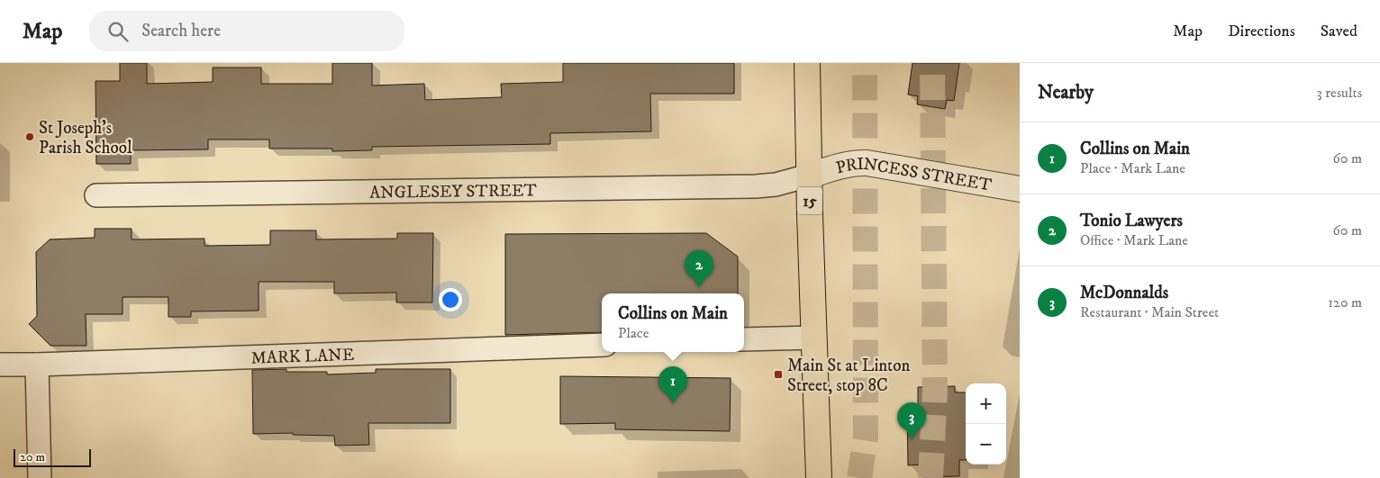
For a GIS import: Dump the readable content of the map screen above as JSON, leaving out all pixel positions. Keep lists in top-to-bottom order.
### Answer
{
  "streets": {
    "highway": ["15"],
    "street": ["PRINCESS STREET", "ANGLESEY STREET", "MARK LANE"]
  },
  "crossings": [
    ["PRINCESS STREET", "ANGLESEY STREET"],
    ["PRINCESS STREET", "15"],
    ["ANGLESEY STREET", "15"]
  ],
  "places": {
    "other": ["St Joseph's Parish School"],
    "transit": ["Main St at Linton Street, stop 8C"]
  },
  "scale_bar": "20 m",
  "page": {
    "header": "Map",
    "search": "Search here",
    "nav": ["Map", "Directions", "Saved"],
    "heading": ["Nearby", "3 results"],
    "list": [
      {
        "mark": "1",
        "name": "Collins on Main",
        "note": "Place · Mark Lane",
        "value": "60 m"
      },
      {
        "mark": "2",
        "name": "Tonio Lawyers",
        "note": "Office · Mark Lane",
        "value": "60 m"
      },
      {
        "mark": "3",
        "name": "McDonnalds",
        "note": "Restaurant · Main Street",
        "value": "120 m"
      }
    ],
    "pins": ["2", "1", "3"],
    "popup": ["Collins on Main", "Place"],
    "map_buttons": ["+", "−"],
    "scale": "20 m"
  }
}
